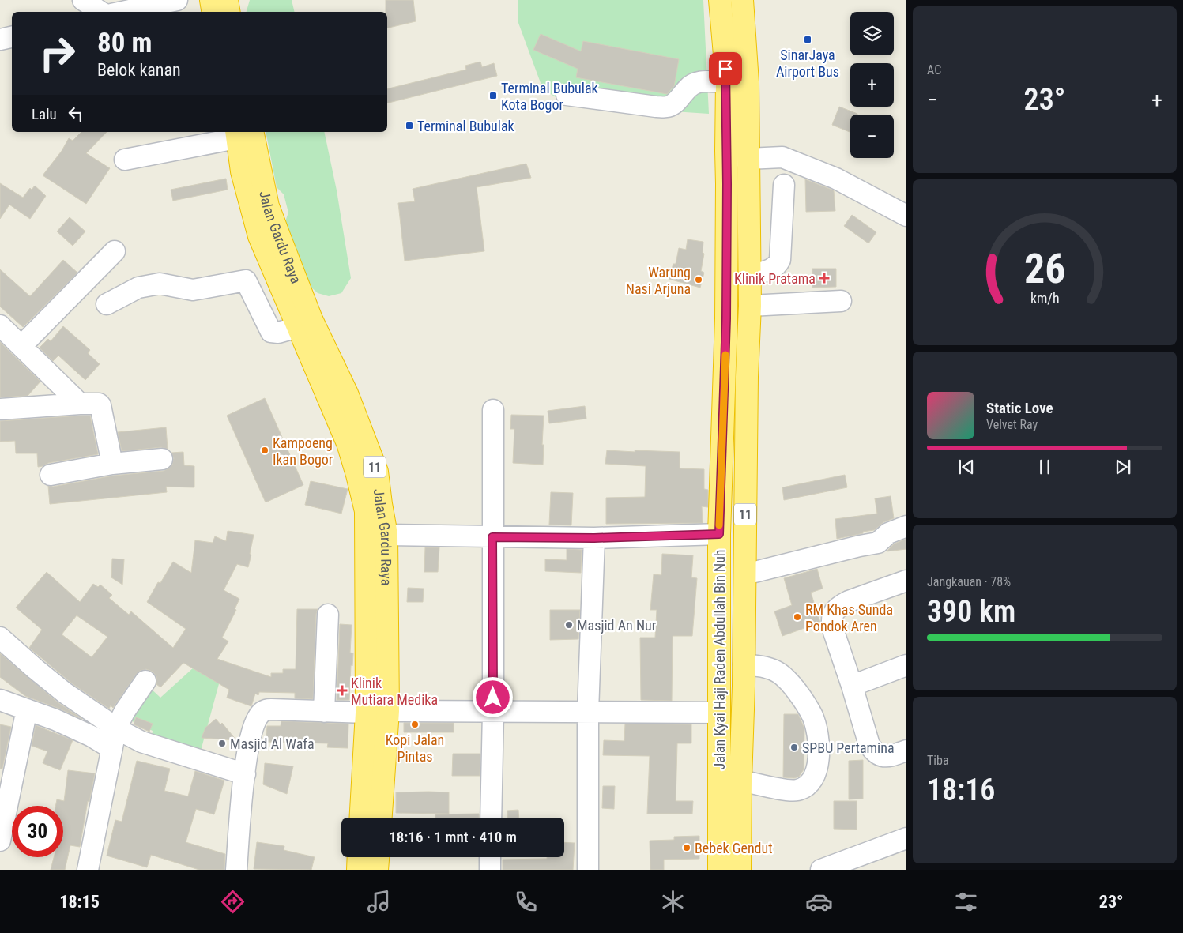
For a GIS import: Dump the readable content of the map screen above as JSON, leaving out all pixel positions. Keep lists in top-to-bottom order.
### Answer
{
  "streets": {
    "highway": ["Jalan Gardu Raya", "11", "Jalan Kyai Haji Raden Abdullah Bin Nuh"]
  },
  "places": {
    "transit": ["SinarJaya Airport Bus", "Terminal Bubulak Kota Bogor", "Terminal Bubulak"],
    "health": ["Klinik Pratama", "Klinik Mutiara Medika"],
    "other": [
      "Warung Nasi Arjuna",
      "Kampoeng Ikan Bogor",
      "RM Khas Sunda Pondok Aren",
      "Masjid An Nur",
      "Kopi Jalan Pintas",
      "Masjid Al Wafa",
      "SPBU Pertamina",
      "Bebek Gendut"
    ]
  },
  "page": {
    "tile": [
      "AC",
      ["Jangkauan · 78%", "390 km"],
      ["Tiba", "18:16"]
    ],
    "map_buttons": ["+", "−"],
    "turn": ["80 m", "Belok kanan"],
    "heat": ["−", "23°", "+"],
    "then": "Lalu",
    "song": ["Static Love", "Velvet Ray"],
    "limit": "30",
    "trip": "18:16 · 1 mnt · 410 m",
    "tabs": ["18:15", "23°"],
    "gauge": ["26", "km/h"]
  }
}
